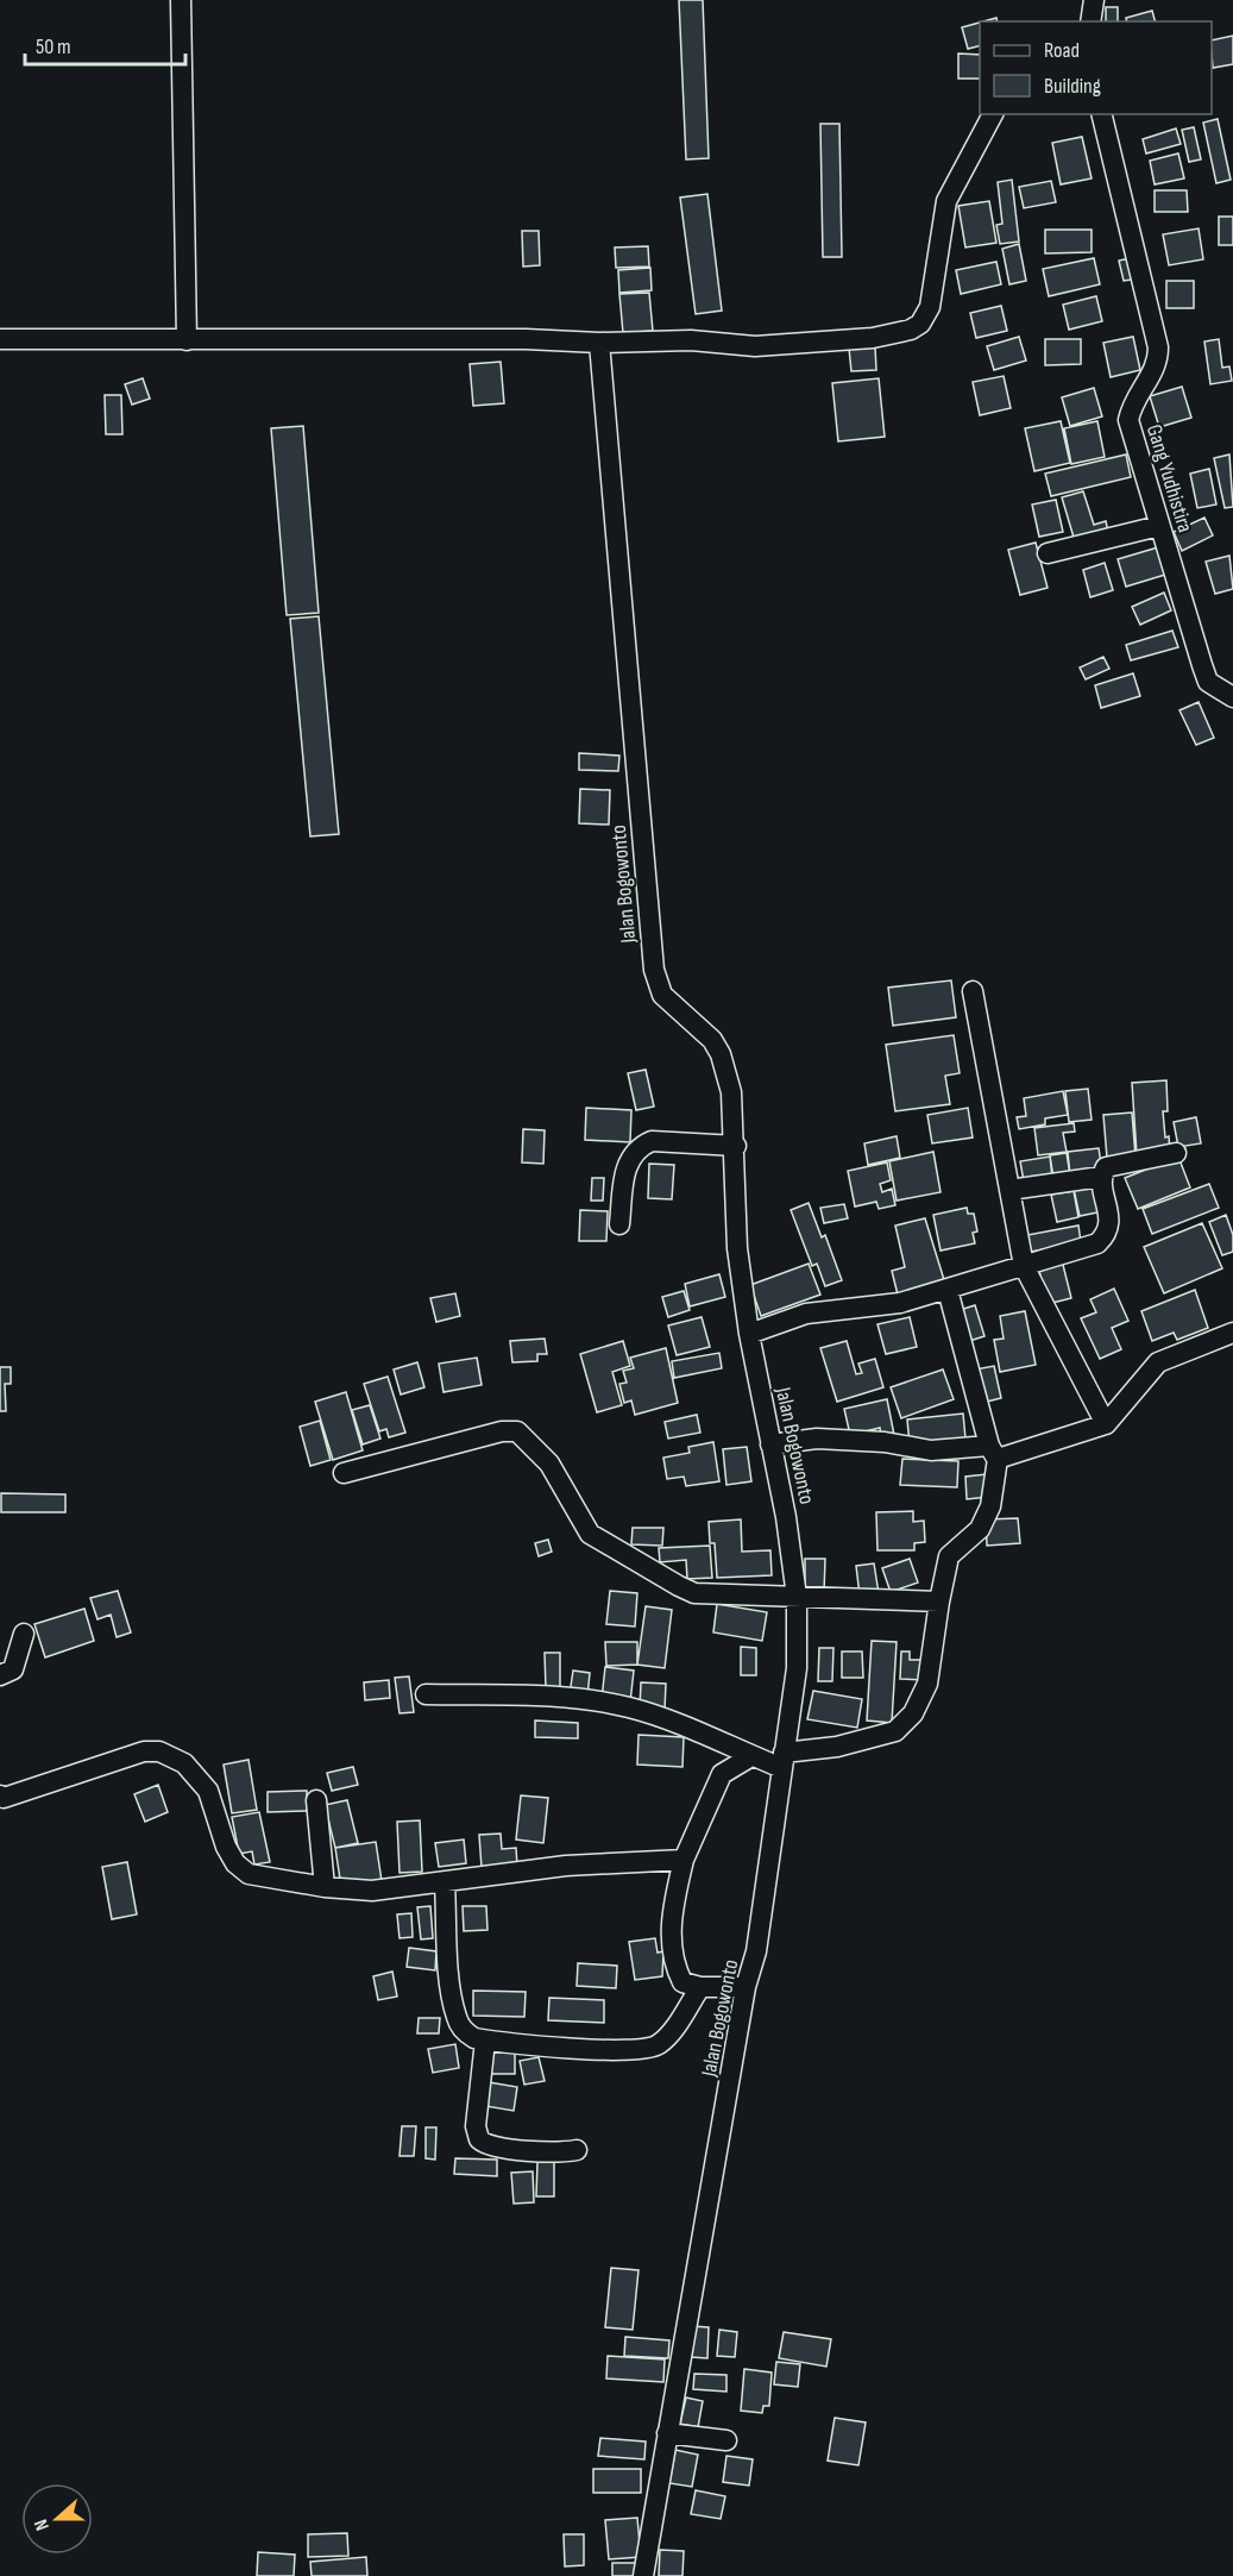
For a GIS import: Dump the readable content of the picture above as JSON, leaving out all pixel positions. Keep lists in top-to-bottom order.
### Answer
{
  "streets": {
    "street": ["Gang Yudhistira", "Jalan Bogowonto"]
  },
  "legend": ["Road", "Building"],
  "scale_bar": "50 m",
  "north": "left"
}
